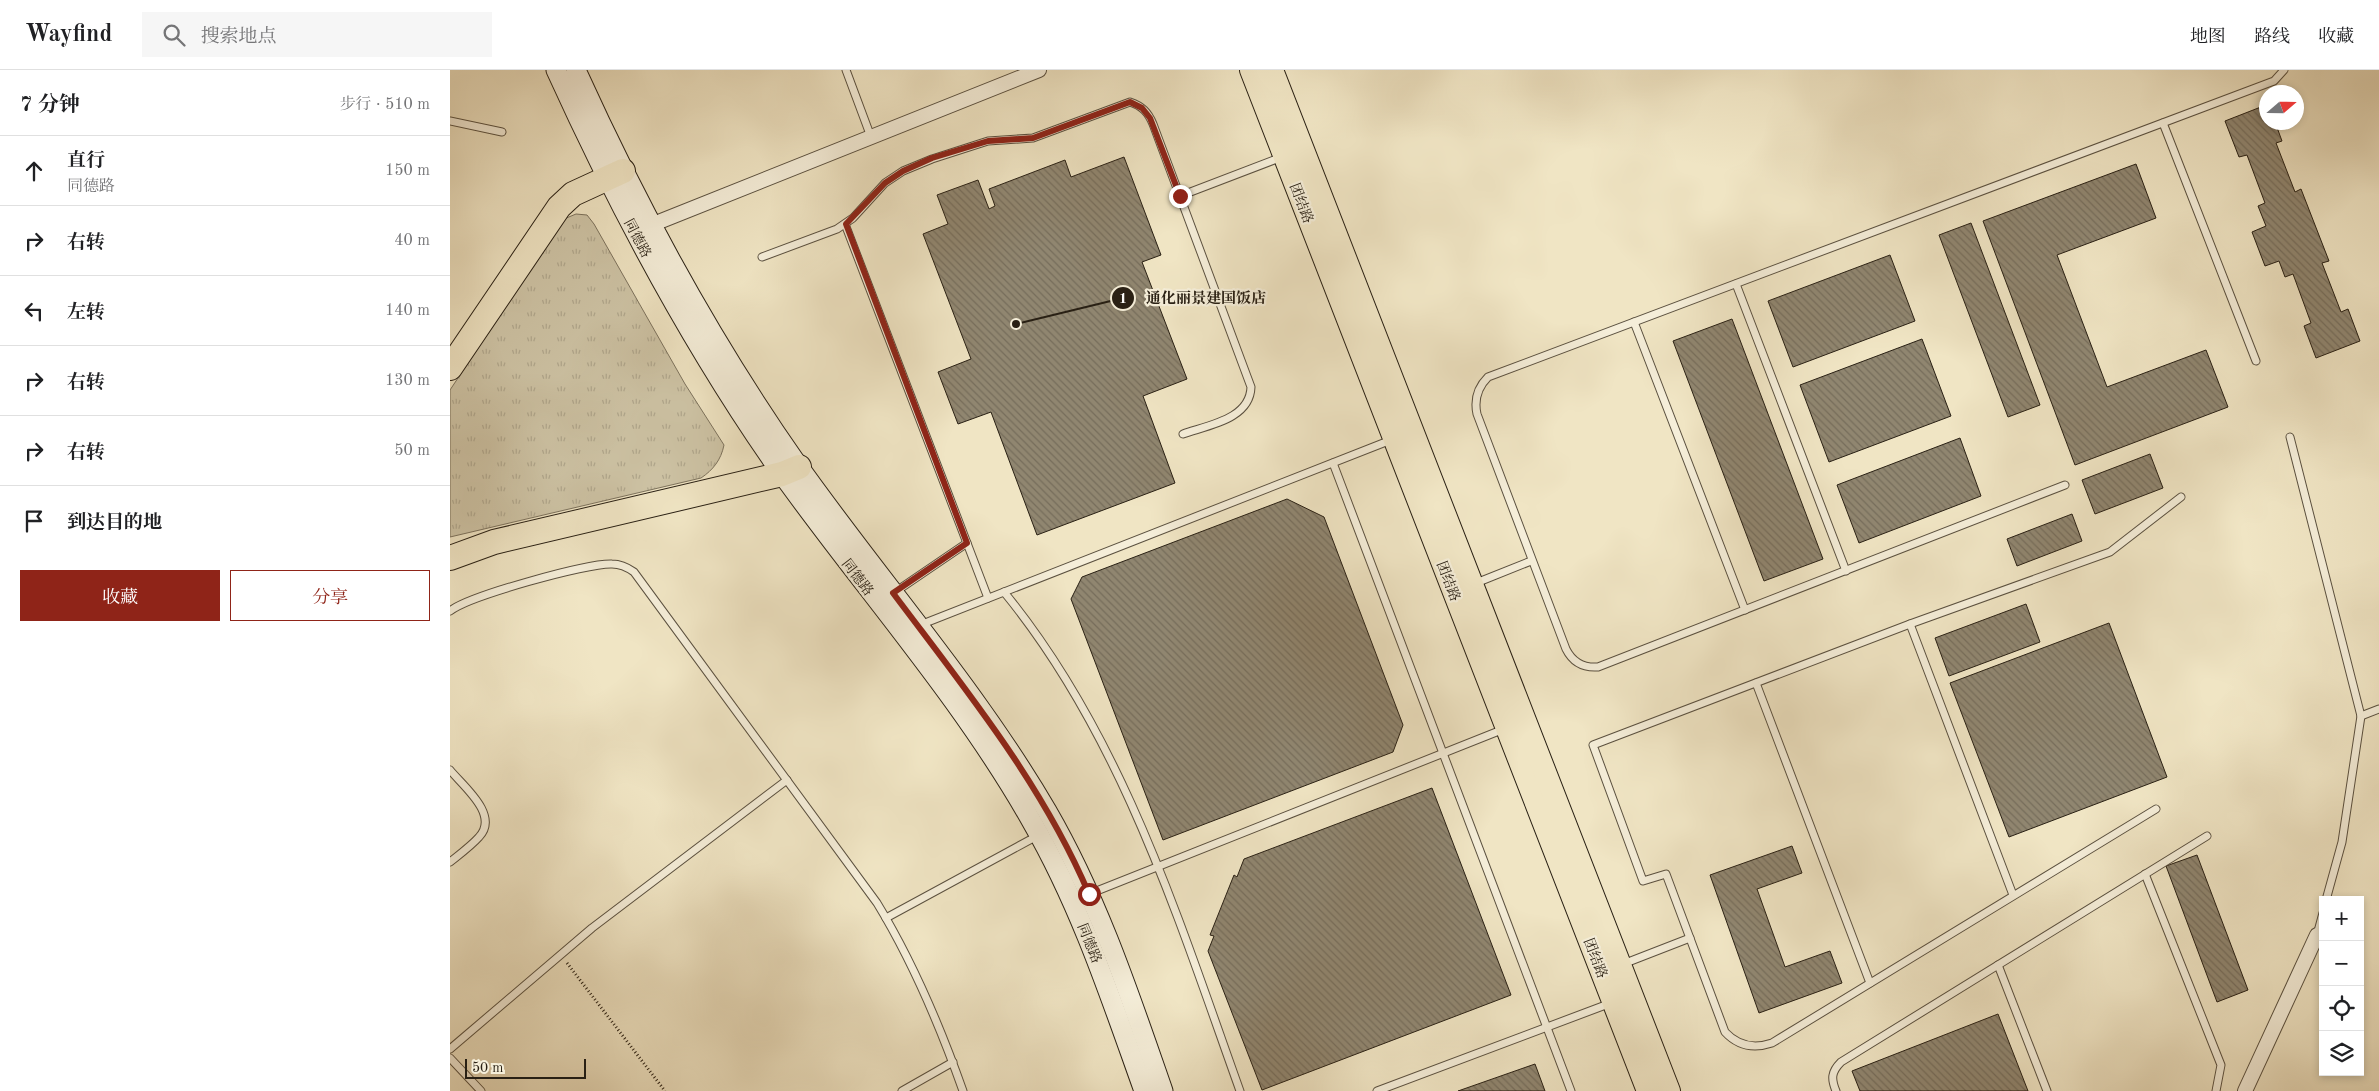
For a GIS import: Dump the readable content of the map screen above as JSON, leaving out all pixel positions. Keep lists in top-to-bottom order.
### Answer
{
  "streets": {
    "highway": ["团结路"],
    "main road": ["同德路"]
  },
  "places": ["通化丽景建国饭店"],
  "scale_bar": "50 m",
  "north": "right",
  "page": {
    "header": "Wayfind",
    "search": "搜索地点",
    "nav": ["地图", "路线", "收藏"],
    "heading": ["7 分钟", "步行 · 510 m"],
    "list": [
      ["直行", "同德路", "150 m"],
      ["右转", "40 m"],
      ["左转", "140 m"],
      ["右转", "130 m"],
      ["右转", "50 m"],
      "到达目的地"
    ],
    "buttons": ["收藏", "分享"],
    "map_buttons": ["+", "−"],
    "scale": "50 m"
  }
}
